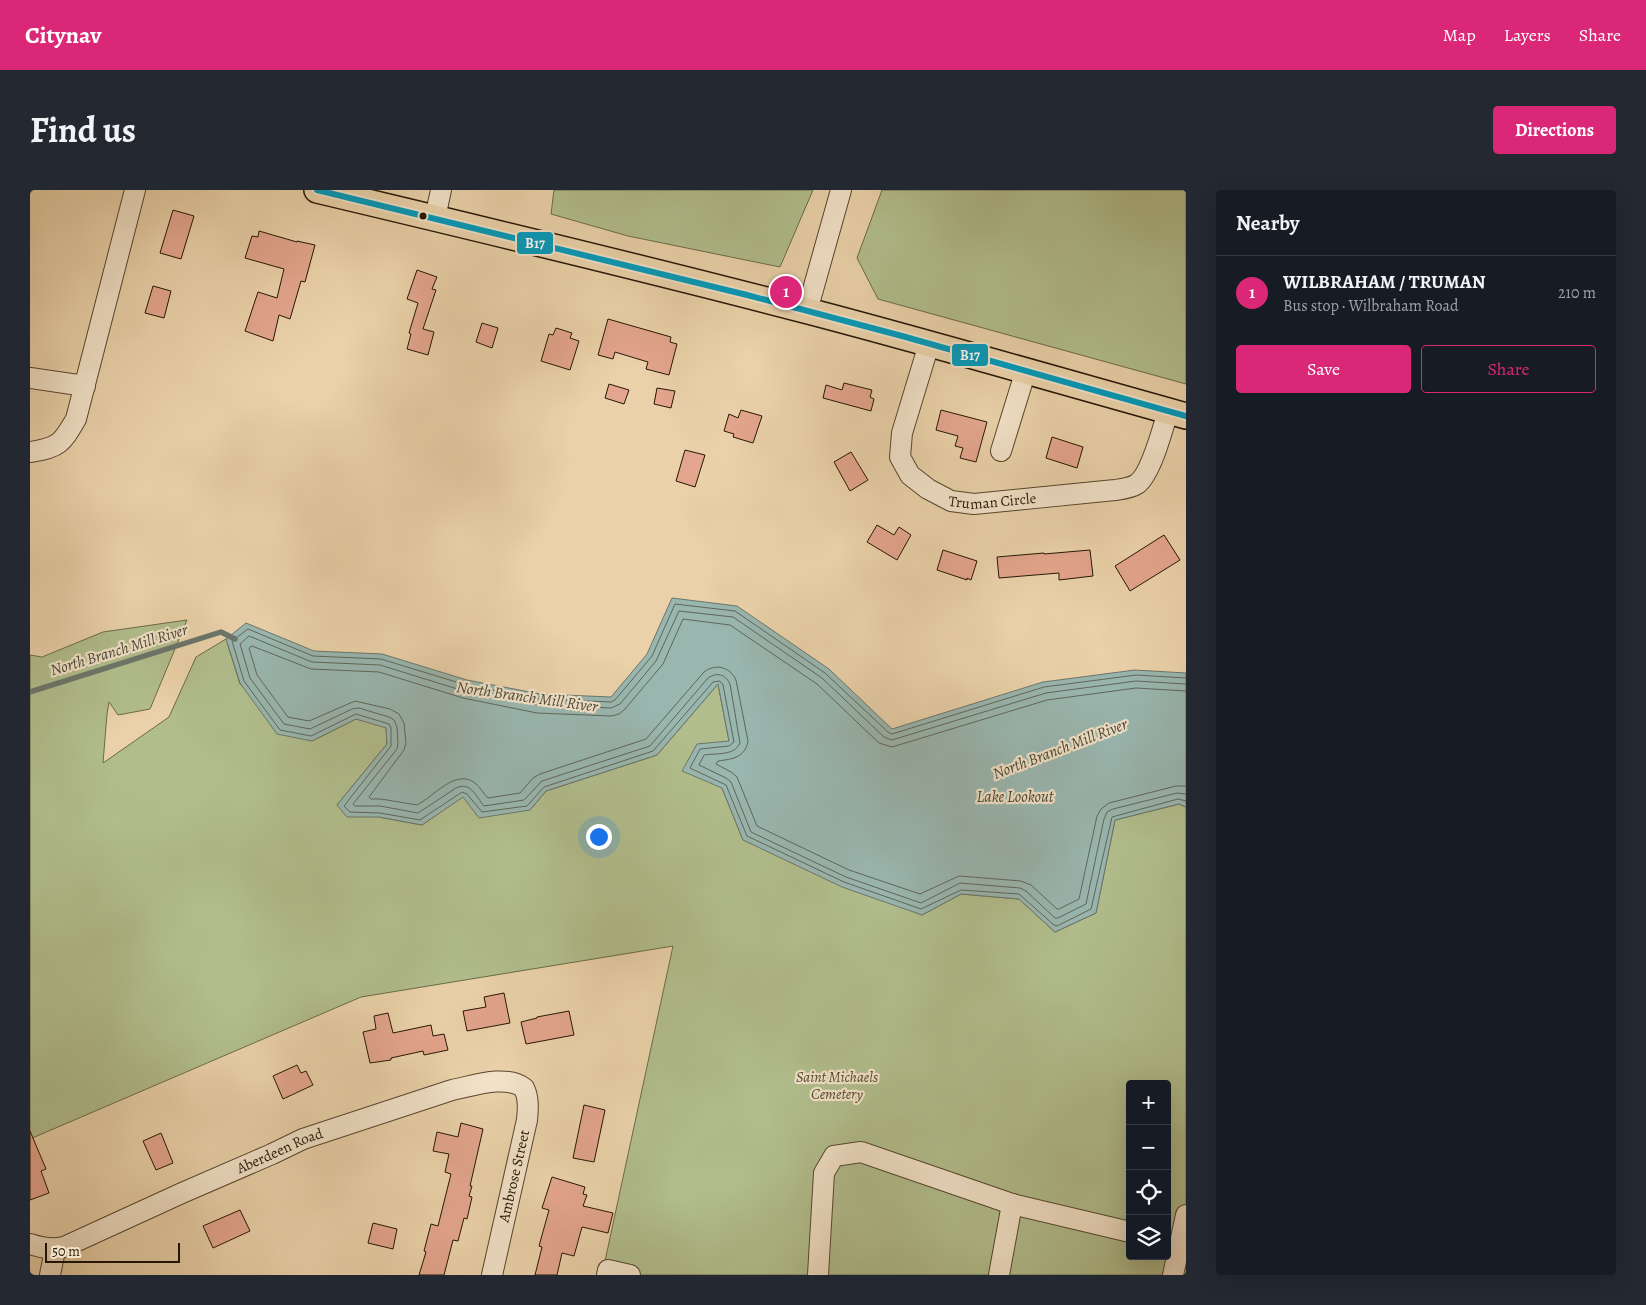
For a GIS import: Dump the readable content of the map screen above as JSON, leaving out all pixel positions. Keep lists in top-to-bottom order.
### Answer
{
  "streets": {
    "street": ["Truman Circle", "Aberdeen Road", "Ambrose Street"]
  },
  "crossings": [
    ["Aberdeen Road", "Ambrose Street"]
  ],
  "water": ["North Branch Mill River", "Lake Lookout"],
  "parks": ["Saint Michaels Cemetery"],
  "lines": ["transit line B17"],
  "scale_bar": "50 m",
  "page": {
    "header": "Citynav",
    "nav": ["Map", "Layers", "Share"],
    "title": "Find us",
    "buttons": [
      "Directions",
      ["Save", "Share"]
    ],
    "heading": "Nearby",
    "list": [
      {
        "mark": "1",
        "name": "WILBRAHAM / TRUMAN",
        "note": "Bus stop · Wilbraham Road",
        "value": "210 m"
      }
    ],
    "pins": "1",
    "map_buttons": ["+", "−"],
    "scale": "50 m"
  }
}
